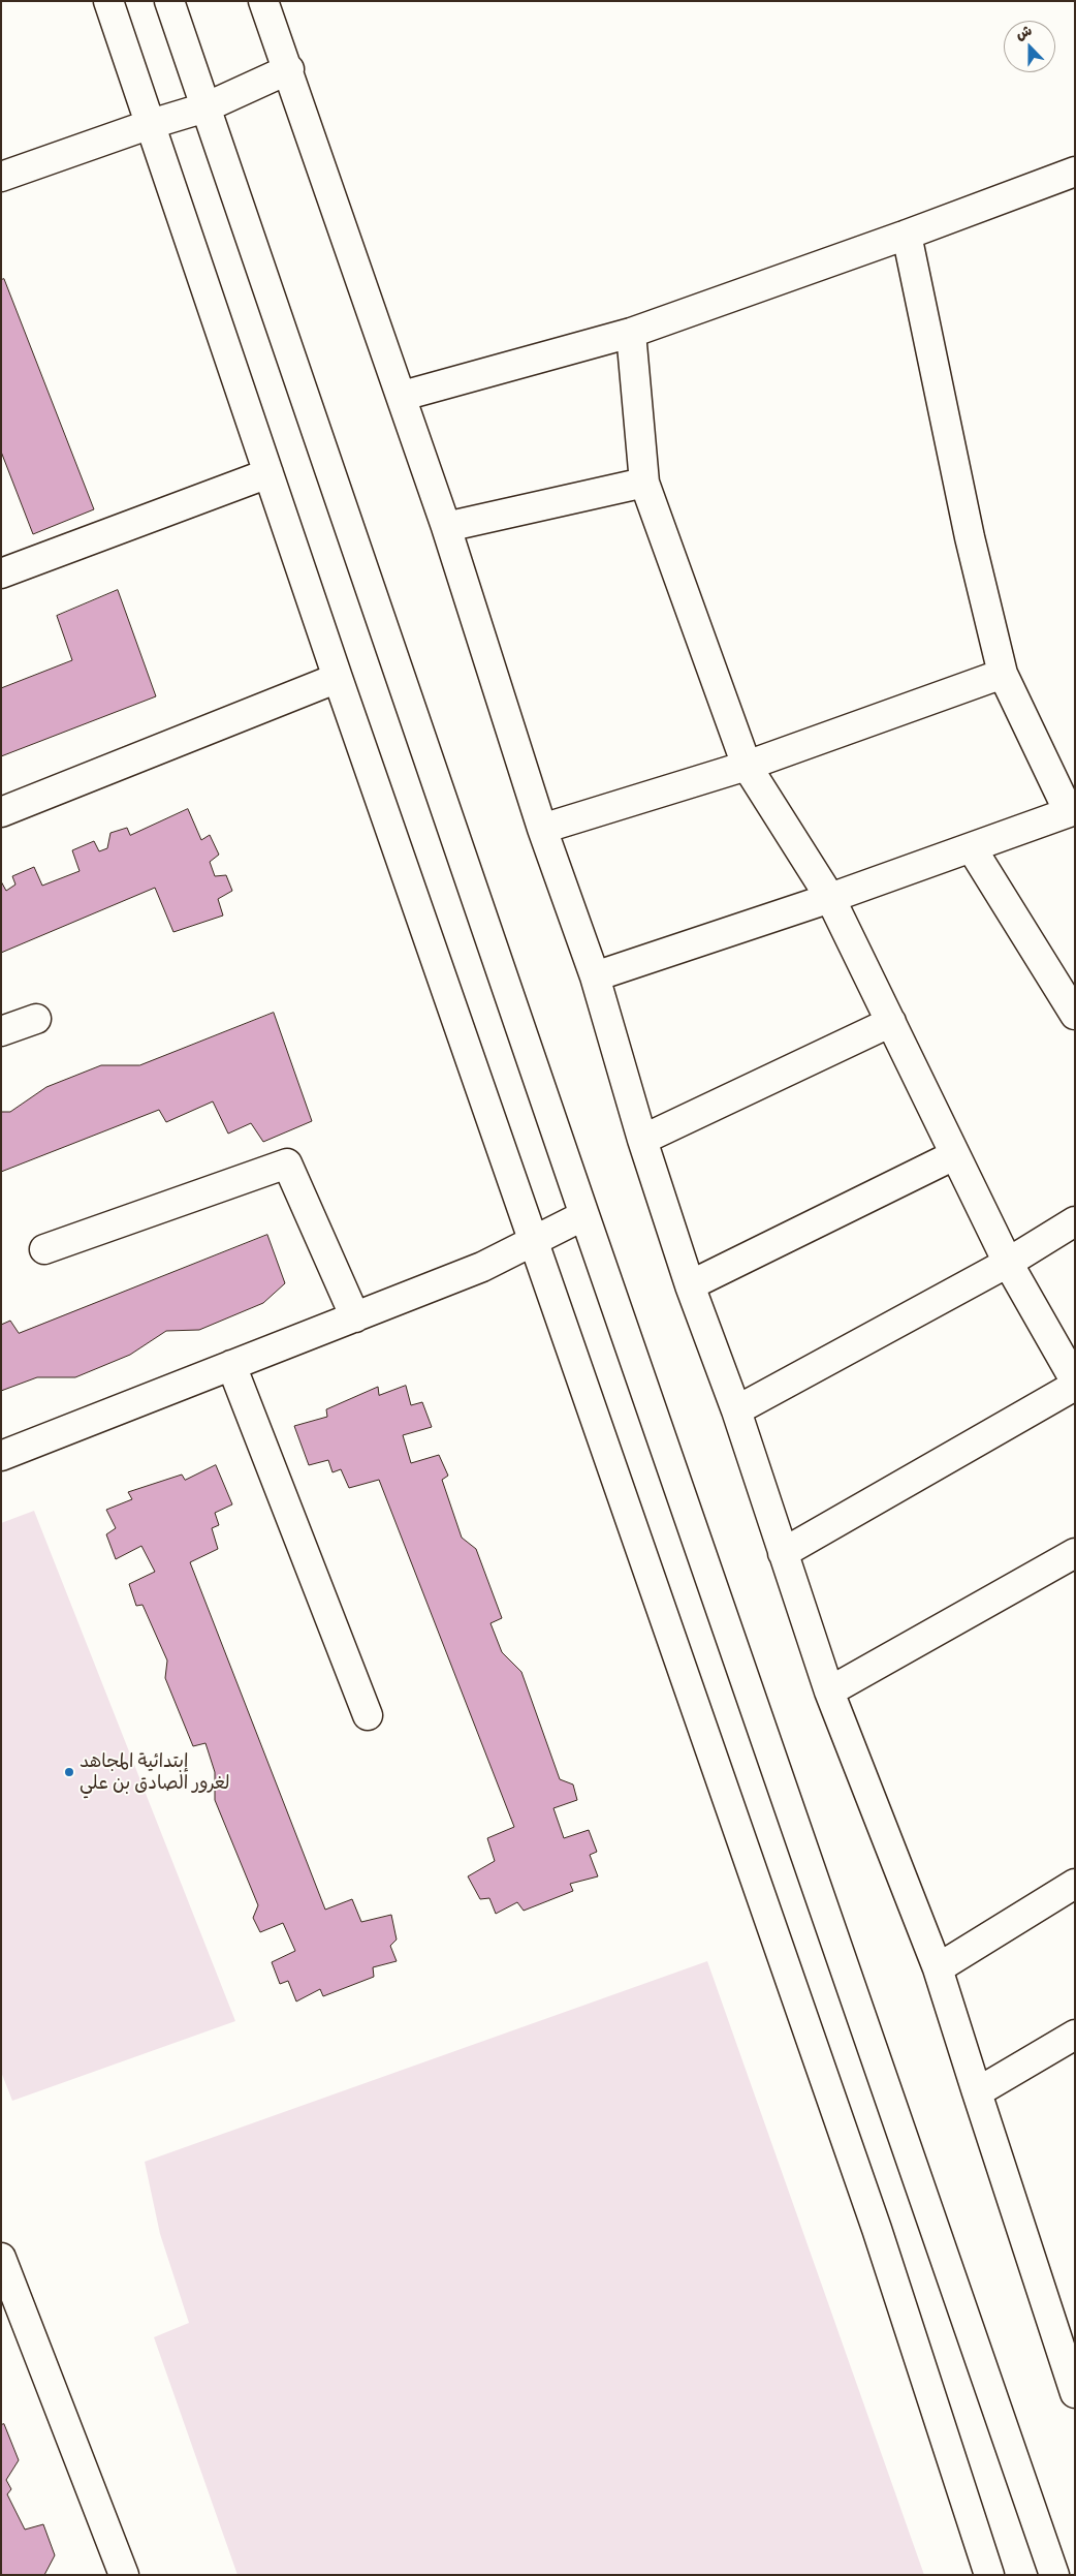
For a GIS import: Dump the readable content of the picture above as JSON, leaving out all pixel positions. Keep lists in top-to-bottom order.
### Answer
{
  "places": ["إبتدائية المجاهد لغرور الصادق بن علي"],
  "north": "top"
}
